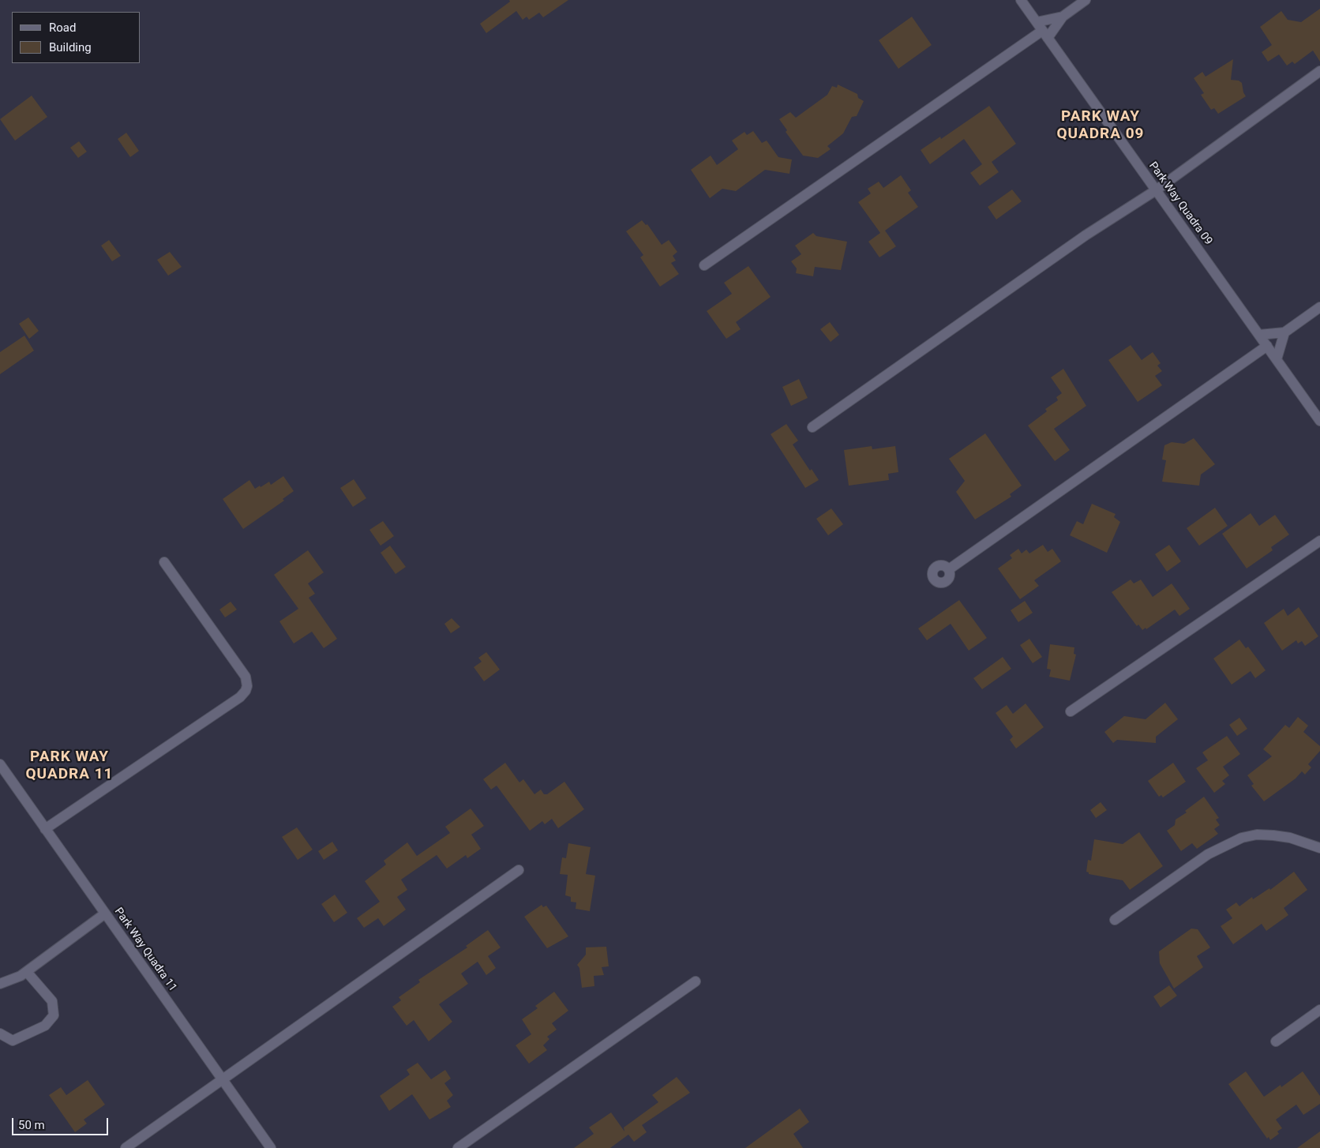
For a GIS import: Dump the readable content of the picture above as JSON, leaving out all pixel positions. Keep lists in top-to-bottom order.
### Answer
{
  "streets": {
    "street": ["Park Way Quadra 09", "Park Way Quadra 11"]
  },
  "districts": ["PARK WAY QUADRA 09", "PARK WAY QUADRA 11"],
  "legend": ["Road", "Building"],
  "scale_bar": "50 m"
}
